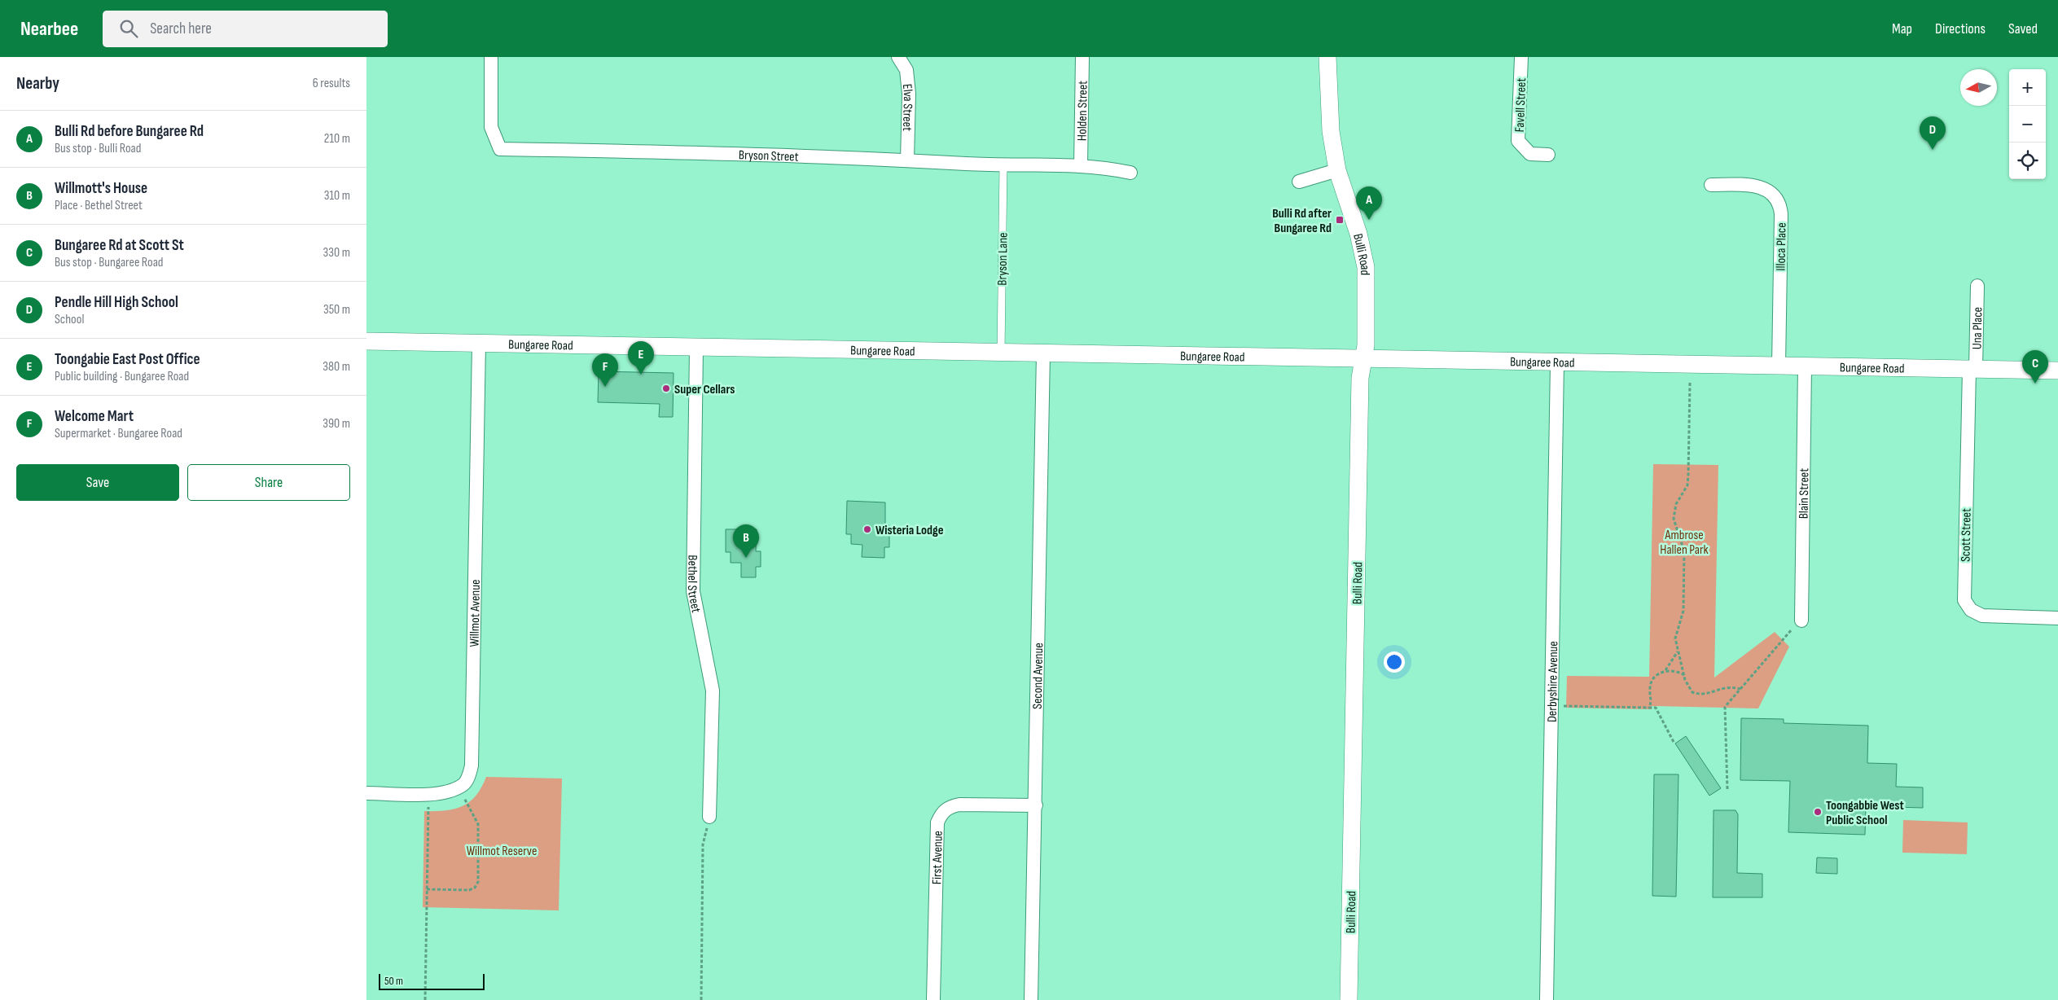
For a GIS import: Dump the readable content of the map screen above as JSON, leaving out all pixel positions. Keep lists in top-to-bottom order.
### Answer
{
  "streets": {
    "street": [
      "Favell Street",
      "Elva Street",
      "Holden Street",
      "Bryson Street",
      "Illoca Place",
      "Bulli Road",
      "Una Place",
      "Bungaree Road",
      "Blain Street",
      "Scott Street",
      "Bethel Street",
      "Willmot Avenue",
      "Second Avenue",
      "Derbyshire Avenue",
      "First Avenue"
    ],
    "lane": ["Bryson Lane"]
  },
  "crossings": [
    ["Elva Street", "Bryson Street"],
    ["Holden Street", "Bryson Street"],
    ["Bryson Street", "Bryson Lane"],
    ["Illoca Place", "Bungaree Road"],
    ["Bulli Road", "Bungaree Road"],
    ["Bryson Lane", "Bungaree Road"],
    ["Una Place", "Bungaree Road"],
    ["Una Place", "Scott Street"],
    ["Bungaree Road", "Blain Street"],
    ["Bungaree Road", "Scott Street"],
    ["Bungaree Road", "Bethel Street"],
    ["Bungaree Road", "Willmot Avenue"],
    ["Bungaree Road", "Second Avenue"],
    ["Bungaree Road", "Derbyshire Avenue"],
    ["Second Avenue", "First Avenue"]
  ],
  "parks": ["Ambrose Hallen Park", "Willmot Reserve"],
  "places": {
    "transit": ["Bulli Rd after Bungaree Rd"],
    "other": ["Super Cellars", "Wisteria Lodge", "Toongabbie West Public School"]
  },
  "scale_bar": "50 m",
  "north": "left",
  "page": {
    "header": "Nearbee",
    "search": "Search here",
    "nav": ["Map", "Directions", "Saved"],
    "heading": ["Nearby", "6 results"],
    "map_buttons": ["+", "−"],
    "list": [
      {
        "mark": "A",
        "name": "Bulli Rd before Bungaree Rd",
        "note": "Bus stop · Bulli Road",
        "value": "210 m"
      },
      {
        "mark": "B",
        "name": "Willmott's House",
        "note": "Place · Bethel Street",
        "value": "310 m"
      },
      {
        "mark": "C",
        "name": "Bungaree Rd at Scott St",
        "note": "Bus stop · Bungaree Road",
        "value": "330 m"
      },
      {
        "mark": "D",
        "name": "Pendle Hill High School",
        "note": "School",
        "value": "350 m"
      },
      {
        "mark": "E",
        "name": "Toongabie East Post Office",
        "note": "Public building · Bungaree Road",
        "value": "380 m"
      },
      {
        "mark": "F",
        "name": "Welcome Mart",
        "note": "Supermarket · Bungaree Road",
        "value": "390 m"
      }
    ],
    "pins": [
      "D",
      "A",
      "E",
      "C",
      "F",
      "B"
    ],
    "buttons": ["Save", "Share"],
    "scale": "50 m"
  }
}
